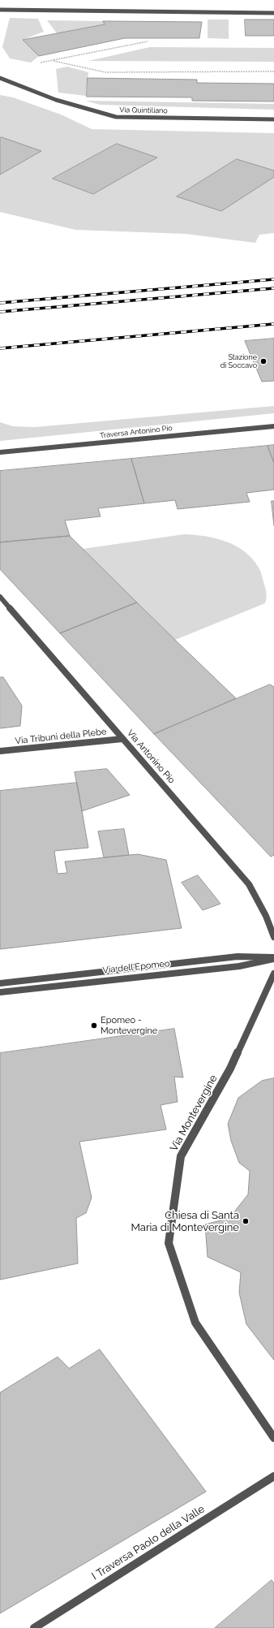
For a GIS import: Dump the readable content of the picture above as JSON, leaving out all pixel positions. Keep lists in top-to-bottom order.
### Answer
{
  "streets": {
    "street": [
      "Via Quintiliano",
      "Traversa Antonino Pio",
      "Via Tribuni della Plebe",
      "Via Antonino Pio",
      "Via dell'Epomeo",
      "Via Montevergine",
      "I Traversa Paolo della Valle"
    ]
  },
  "crossings": [
    ["Via Tribuni della Plebe", "Via Antonino Pio"]
  ],
  "places": ["Stazione di Soccavo", "Epomeo - Montevergine", "Chiesa di Santa Maria di Montevergine"]
}
